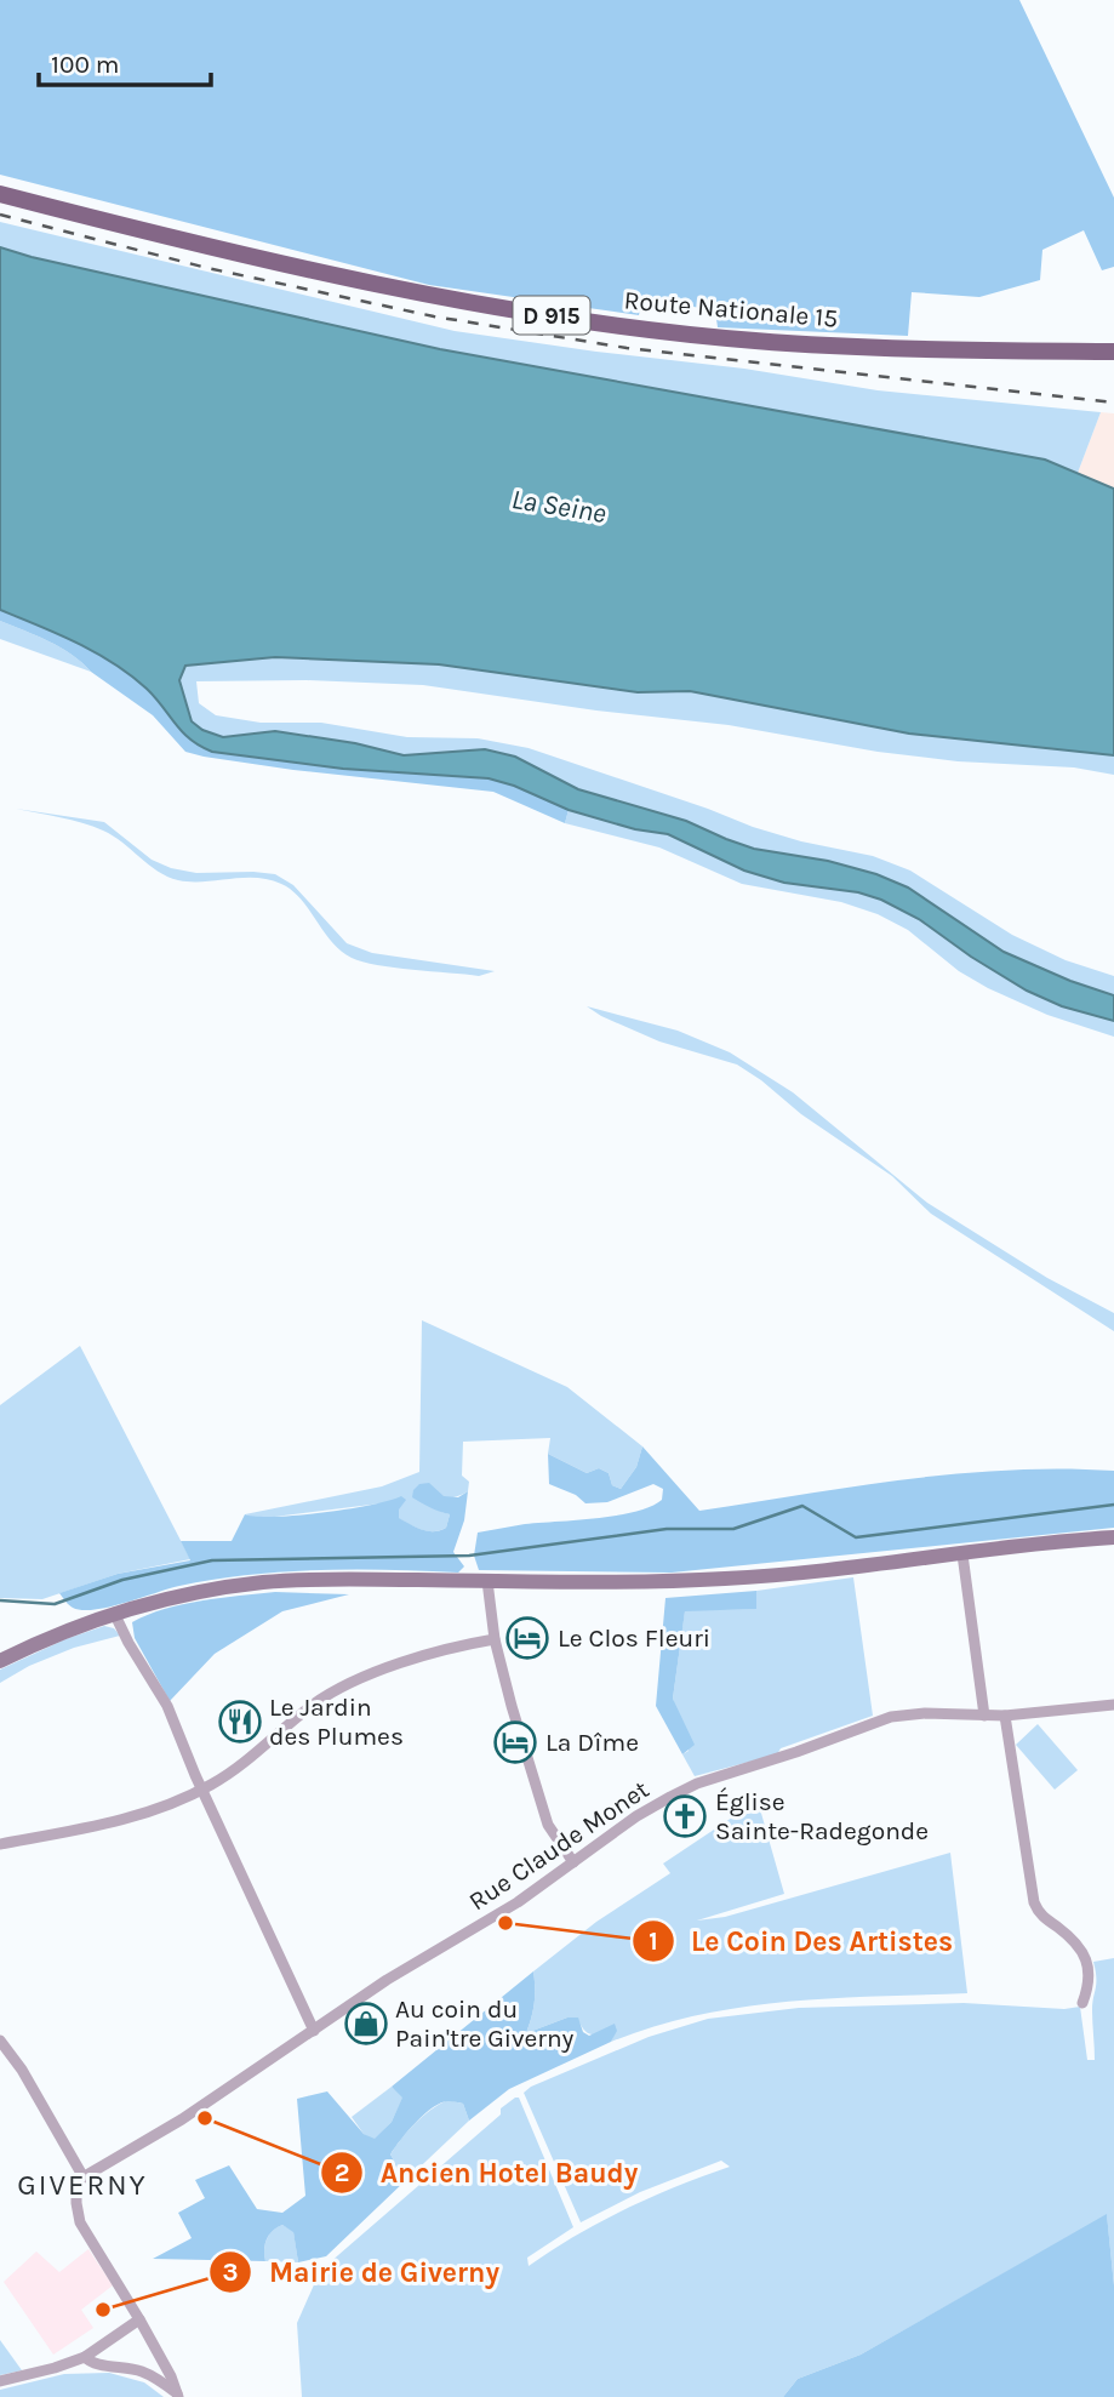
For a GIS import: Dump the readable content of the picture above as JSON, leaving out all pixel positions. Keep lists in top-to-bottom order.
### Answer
{
  "streets": {
    "main road": ["Route Nationale 15", "D 915"],
    "street": ["Rue Claude Monet"]
  },
  "districts": ["GIVERNY"],
  "water": ["La Seine"],
  "places": {
    "hotel": ["Le Clos Fleuri", "La Dîme"],
    "restaurant": ["Le Jardin des Plumes"],
    "church": ["Église Sainte-Radegonde"],
    "other": ["Le Coin Des Artistes", "Ancien Hotel Baudy", "Mairie de Giverny"],
    "shop": ["Au coin du Pain'tre Giverny"]
  },
  "scale_bar": "100 m"
}
